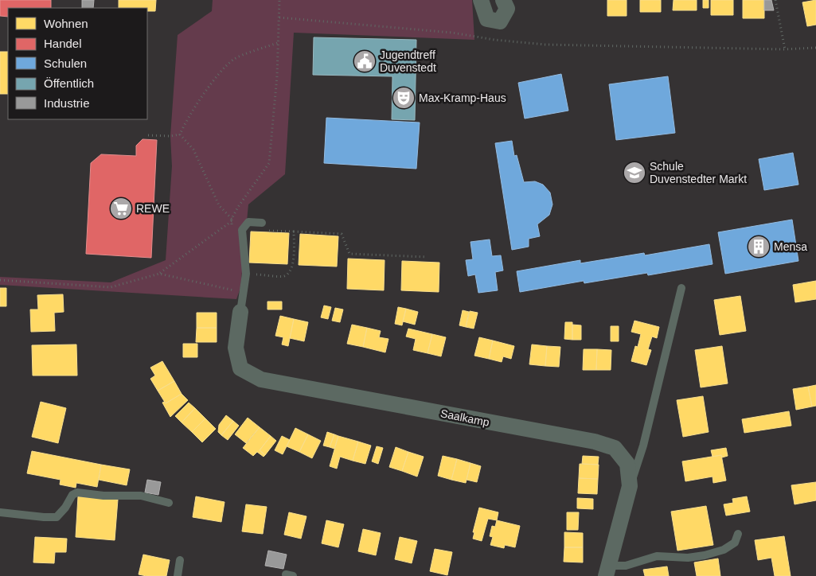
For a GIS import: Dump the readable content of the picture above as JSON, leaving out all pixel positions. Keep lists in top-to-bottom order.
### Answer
{
  "streets": {
    "street": ["Saalkamp"]
  },
  "places": {
    "public building": ["Jugendtreff Duvenstedt"],
    "theatre": ["Max-Kramp-Haus"],
    "school or university": ["Schule Duvenstedter Markt"],
    "supermarket": ["REWE"],
    "building": ["Mensa"]
  },
  "legend": [
    "Wohnen",
    "Handel",
    "Schulen",
    "Öffentlich",
    "Industrie"
  ]
}
